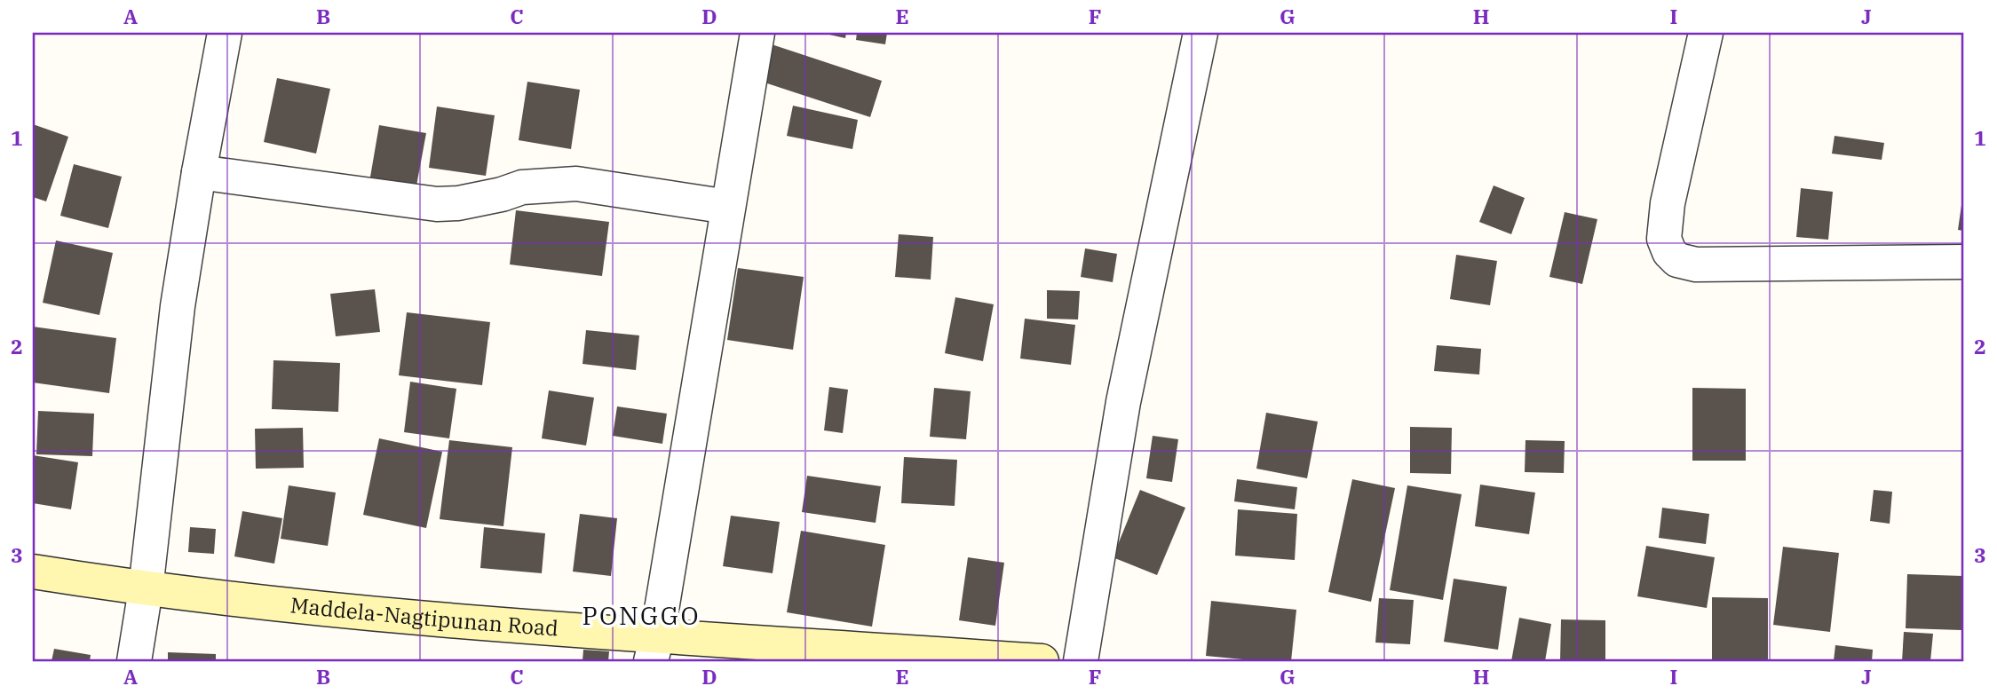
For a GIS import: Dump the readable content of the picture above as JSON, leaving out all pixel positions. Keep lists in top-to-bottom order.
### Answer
{
  "streets": {
    "main road": ["Maddela-Nagtipunan Road"]
  },
  "districts": ["PONGGO"],
  "grid": {
    "columns": [
      "A",
      "B",
      "C",
      "D",
      "E",
      "F",
      "G",
      "H",
      "I",
      "J"
    ],
    "rows": ["1", "2", "3"]
  }
}
